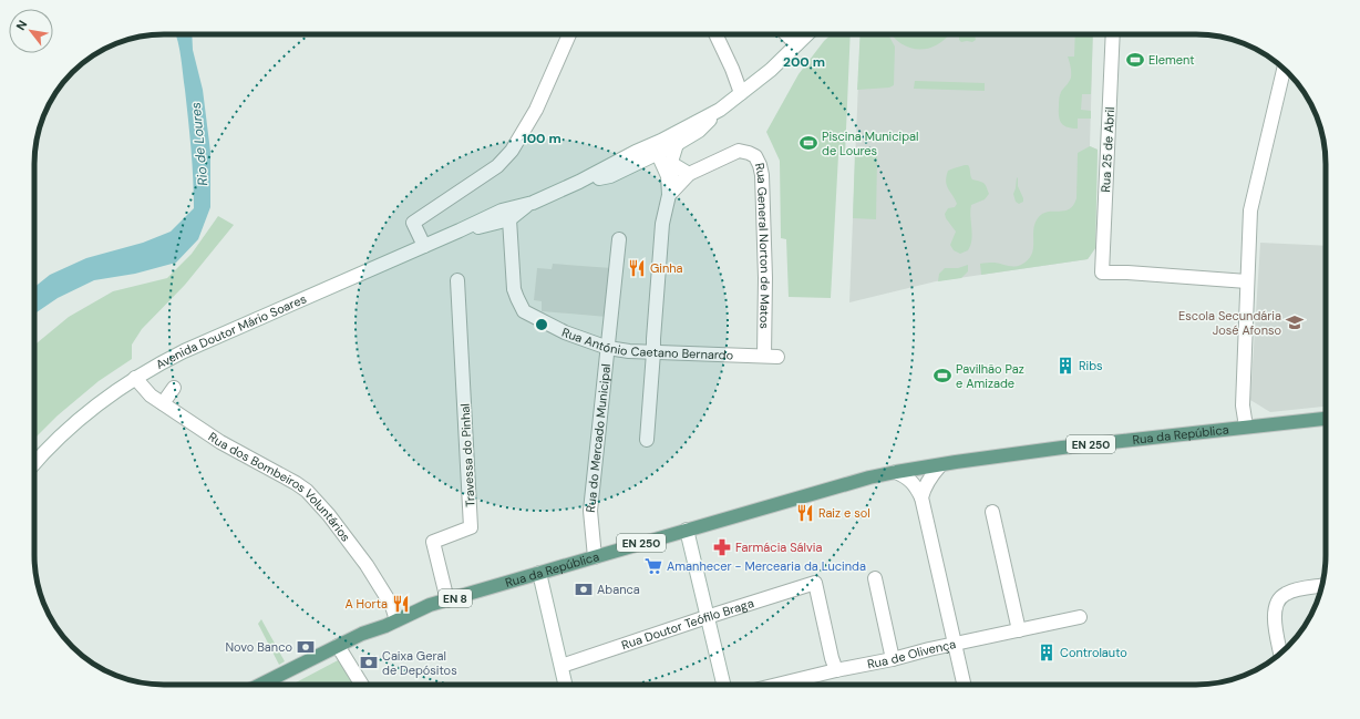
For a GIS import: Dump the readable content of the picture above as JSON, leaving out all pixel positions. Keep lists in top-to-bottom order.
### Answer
{
  "streets": {
    "main road": ["Rua da República", "EN 250", "EN 8"],
    "street": [
      "Rua 25 de Abril",
      "Rua General Norton de Matos",
      "Avenida Doutor Mário Soares",
      "Rua António Caetano Bernardo",
      "Rua do Mercado Municipal",
      "Travessa do Pinhal",
      "Rua dos Bombeiros Voluntários",
      "Rua Doutor Teófilo Braga",
      "Rua de Olivença"
    ]
  },
  "crossings": [
    ["Rua General Norton de Matos", "Rua António Caetano Bernardo"],
    ["Avenida Doutor Mário Soares", "Rua António Caetano Bernardo"],
    ["Avenida Doutor Mário Soares", "Rua dos Bombeiros Voluntários"],
    ["Rua António Caetano Bernardo", "Rua do Mercado Municipal"],
    ["Rua da República", "Rua do Mercado Municipal"],
    ["Rua da República", "Travessa do Pinhal"],
    ["Rua da República", "Rua dos Bombeiros Voluntários"],
    ["Rua Doutor Teófilo Braga", "Rua de Olivença"]
  ],
  "water": ["Rio de Loures"],
  "places": {
    "sports": ["Element", "Piscina Municipal de Loures", "Pavilhão Paz e Amizade"],
    "restaurant": ["Ginha", "Raiz e sol", "A Horta"],
    "school or university": ["Escola Secundária José Afonso"],
    "building": ["Ribs", "Controlauto"],
    "pharmacy": ["Farmácia Sálvia"],
    "supermarket": ["Amanhecer - Mercearia da Lucinda"],
    "bank": ["Abanca", "Novo Banco", "Caixa Geral de Depósitos"]
  },
  "north": "top left",
  "rings": ["200 m", "100 m"]
}
